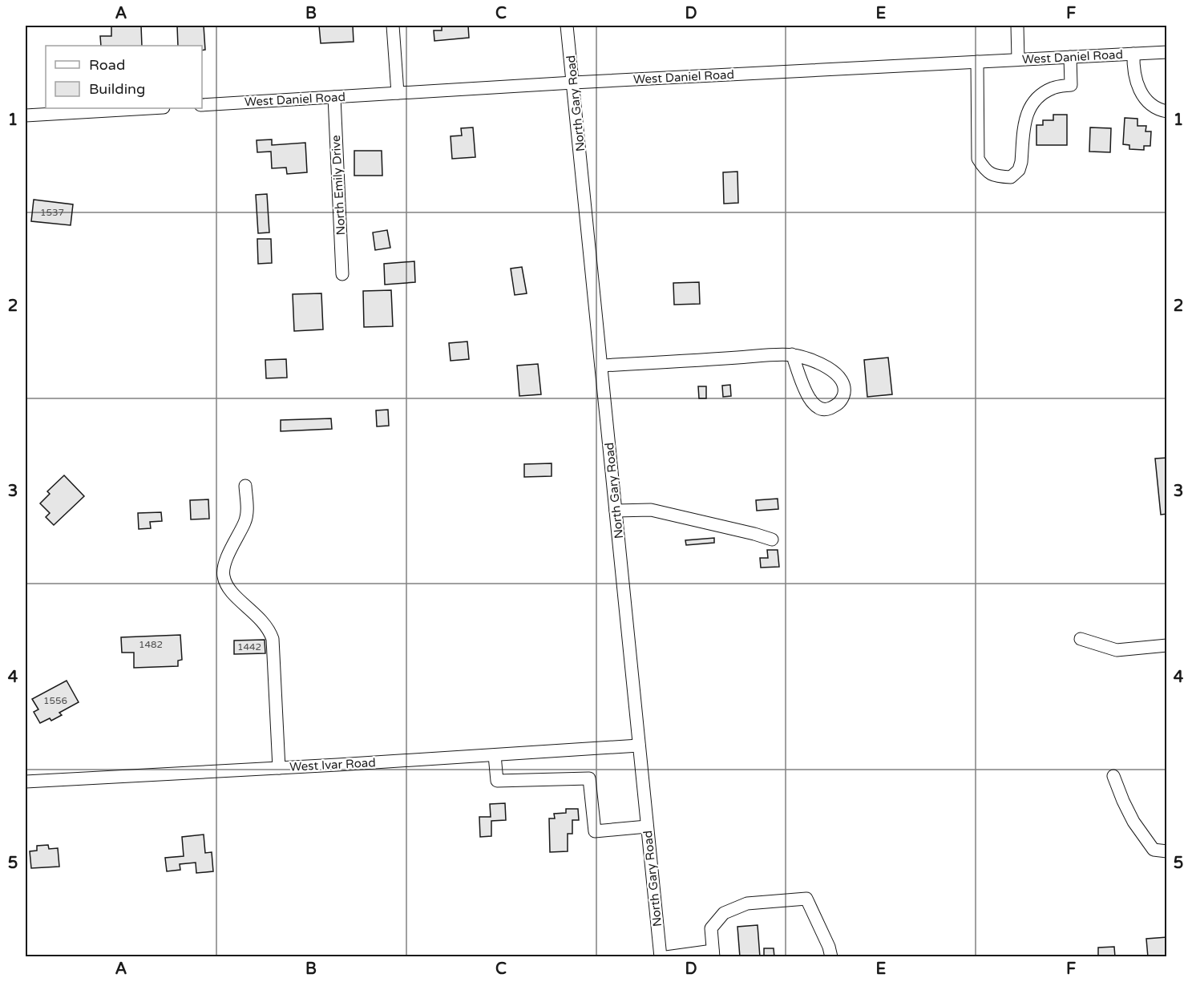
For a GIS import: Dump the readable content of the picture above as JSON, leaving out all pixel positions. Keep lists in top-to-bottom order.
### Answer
{
  "streets": {
    "street": [
      "West Daniel Road",
      "North Gary Road",
      "North Emily Drive",
      "West Ivar Road"
    ]
  },
  "crossings": [
    ["West Daniel Road", "North Gary Road"],
    ["West Daniel Road", "North Emily Drive"],
    ["North Gary Road", "West Ivar Road"]
  ],
  "house_numbers": [
    "1537",
    "1482",
    "1442",
    "1556"
  ],
  "legend": ["Road", "Building"],
  "grid": {
    "columns": [
      "A",
      "B",
      "C",
      "D",
      "E",
      "F"
    ],
    "rows": [
      "1",
      "2",
      "3",
      "4",
      "5"
    ]
  }
}
